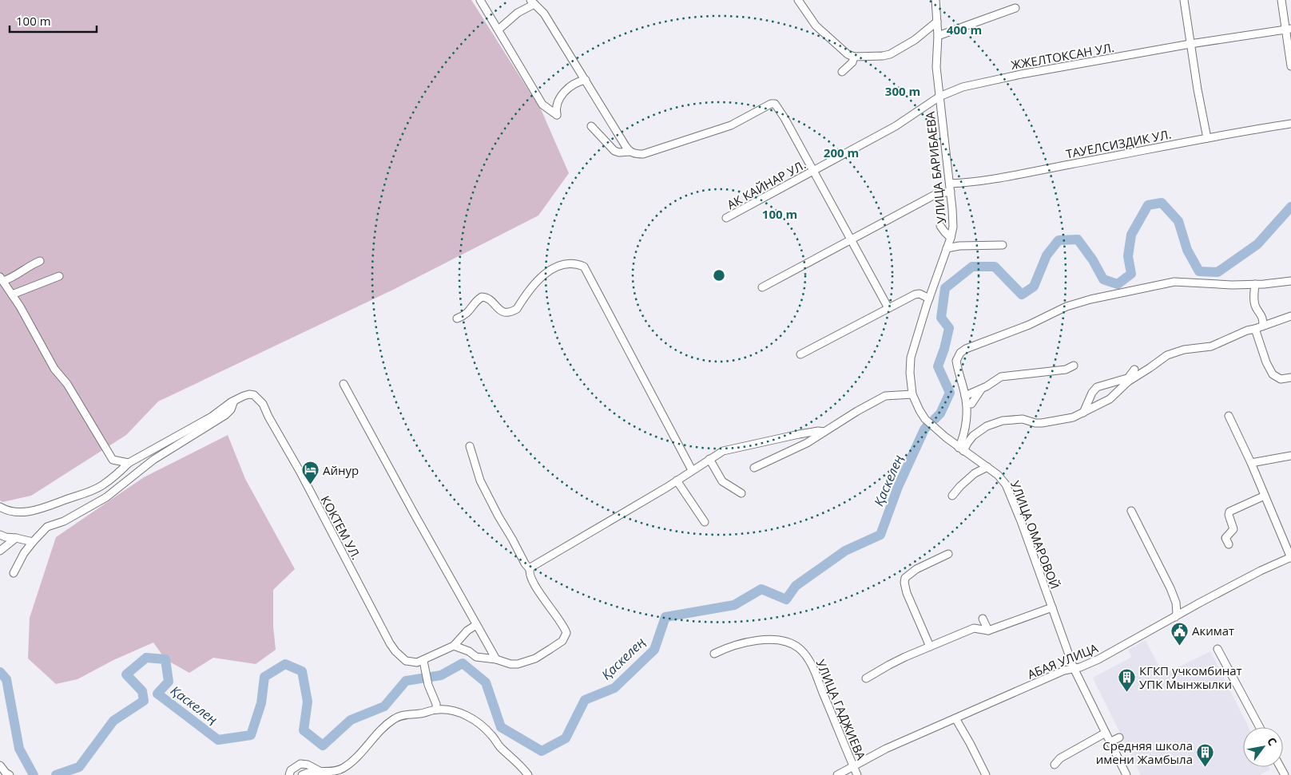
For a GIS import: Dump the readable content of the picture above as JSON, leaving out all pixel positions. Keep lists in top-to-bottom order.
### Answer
{
  "streets": {
    "street": [
      "ЖЖЕЛТОКСАН УЛ.",
      "ТАУЕЛСИЗДИК УЛ.",
      "УЛИЦА БАРИБАЕВА",
      "АК КАЙНАР УЛ.",
      "КОКТЕМ УЛ.",
      "УЛИЦА ОМАРОВОЙ",
      "АБАЯ УЛИЦА",
      "УЛИЦА ГАДЖИЕВА"
    ]
  },
  "crossings": [
    ["ЖЖЕЛТОКСАН УЛ.", "УЛИЦА БАРИБАЕВА"],
    ["ЖЖЕЛТОКСАН УЛ.", "АК КАЙНАР УЛ."],
    ["ТАУЕЛСИЗДИК УЛ.", "УЛИЦА БАРИБАЕВА"],
    ["УЛИЦА БАРИБАЕВА", "АК КАЙНАР УЛ."],
    ["УЛИЦА БАРИБАЕВА", "УЛИЦА ОМАРОВОЙ"],
    ["УЛИЦА ОМАРОВОЙ", "АБАЯ УЛИЦА"],
    ["АБАЯ УЛИЦА", "УЛИЦА ГАДЖИЕВА"]
  ],
  "water": ["Қаскелең"],
  "places": {
    "hotel": ["Айнур"],
    "public building": ["Акимат"],
    "building": ["КГКП учкомбинат УПК Мынжылки", "Средняя школа имени Жамбыла"]
  },
  "scale_bar": "100 m",
  "north": "top right",
  "rings": [
    "400 m",
    "300 m",
    "200 m",
    "100 m"
  ]
}
